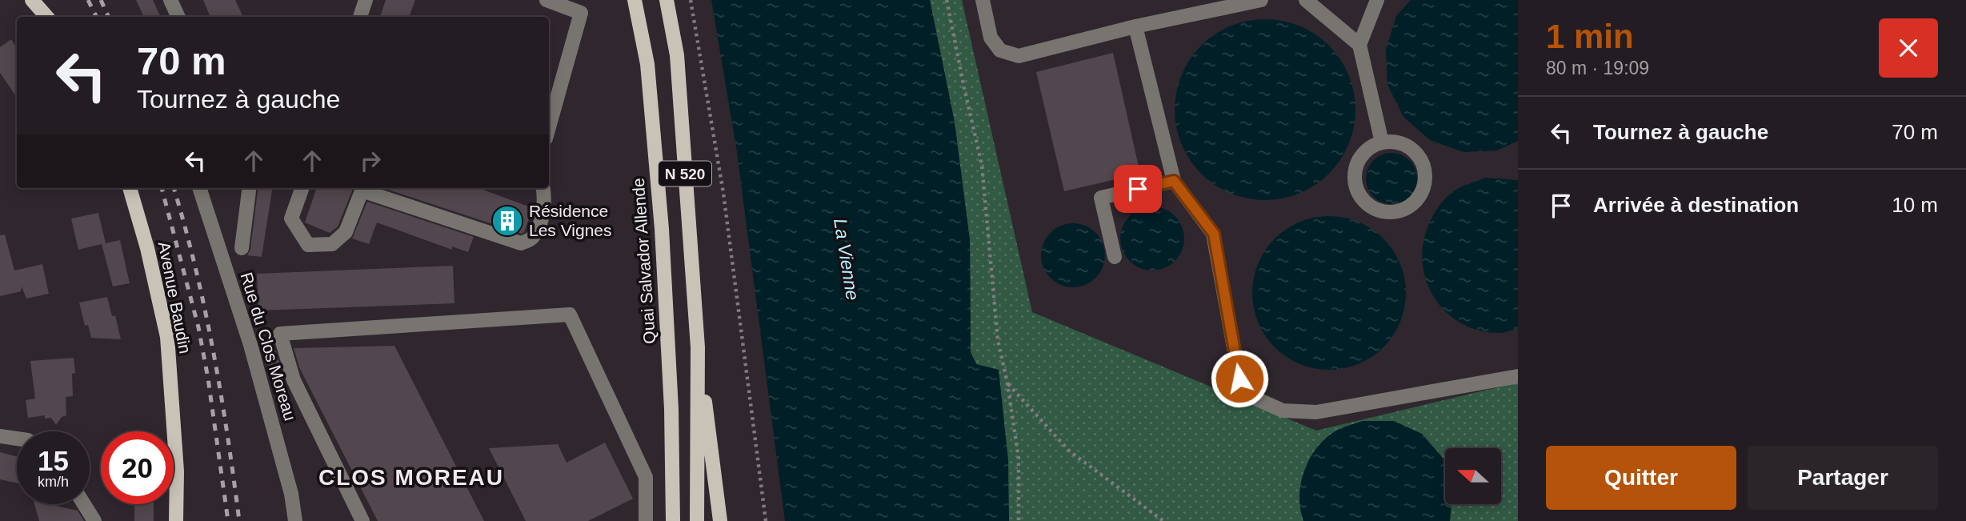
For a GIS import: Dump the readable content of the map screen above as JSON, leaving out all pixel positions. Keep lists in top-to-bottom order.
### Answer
{
  "streets": {
    "main road": ["N 520", "Quai Salvador Allende", "Avenue Baudin"],
    "street": ["Rue du Clos Moreau"]
  },
  "districts": ["CLOS MOREAU"],
  "water": ["La Vienne"],
  "places": {
    "building": ["Résidence Les Vignes"]
  },
  "north": "left",
  "page": {
    "heading": ["1 min", "80 m · 19:09"],
    "turn": ["70 m", "Tournez à gauche"],
    "list": [
      {
        "name": "Tournez à gauche",
        "value": "70 m"
      },
      {
        "name": "Arrivée à destination",
        "value": "10 m"
      }
    ],
    "speed": "15 km/h",
    "limit": "20",
    "buttons": ["Quitter", "Partager"]
  }
}
